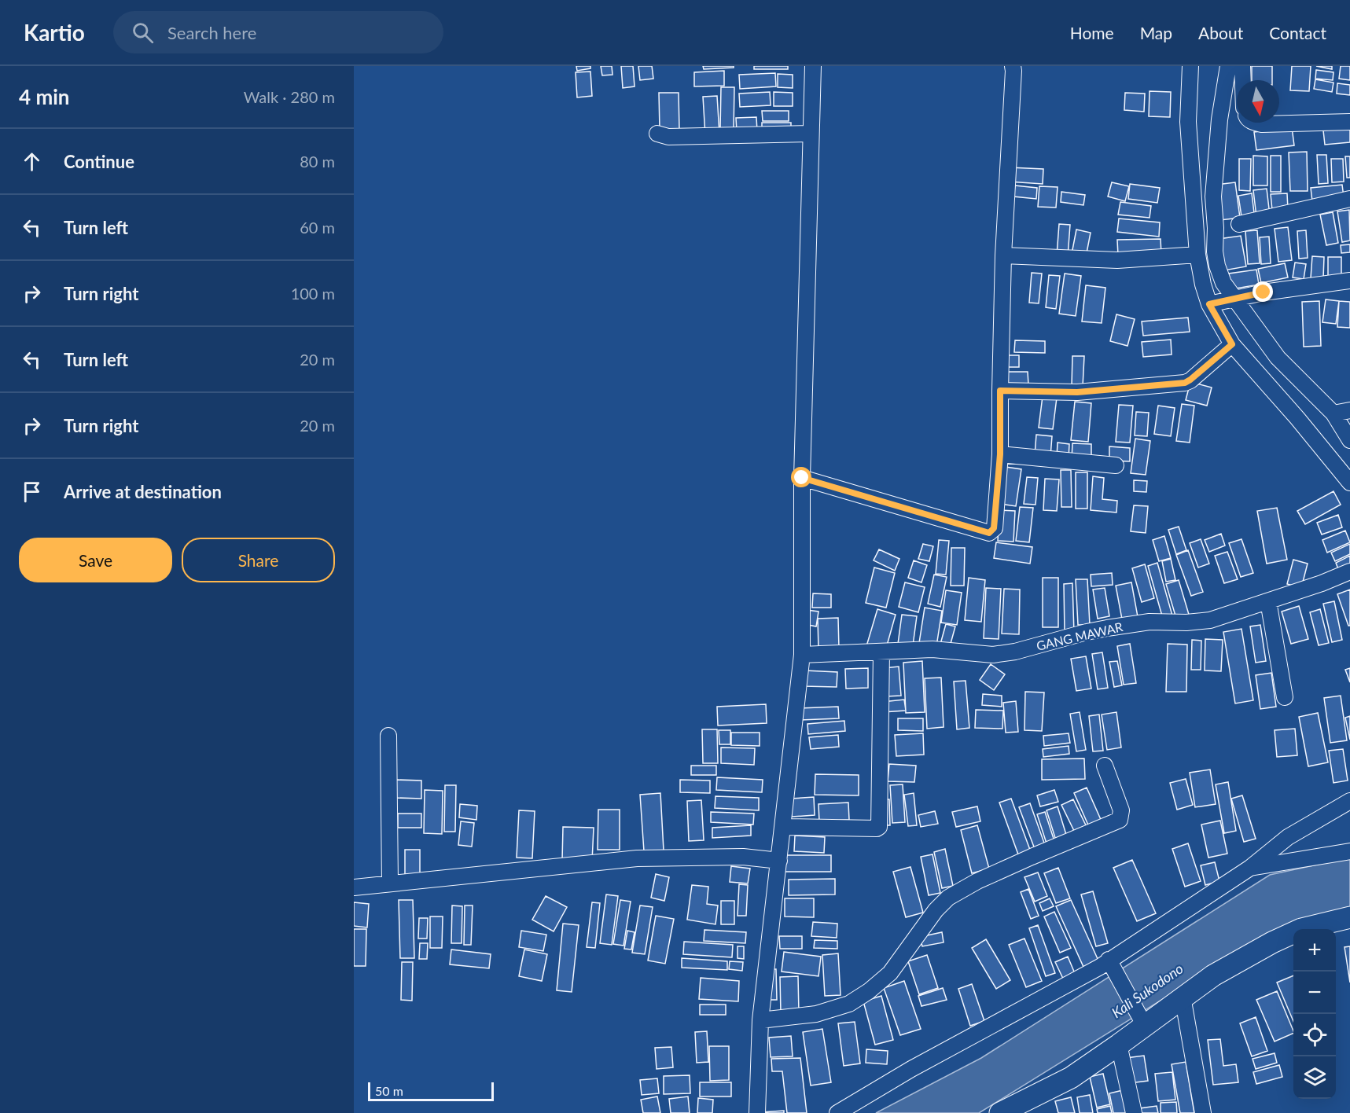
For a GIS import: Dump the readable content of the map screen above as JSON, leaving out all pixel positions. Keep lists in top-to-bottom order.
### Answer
{
  "streets": {
    "street": ["GANG MAWAR"]
  },
  "water": ["Kali Sukodono"],
  "scale_bar": "50 m",
  "north": "bottom",
  "page": {
    "header": "Kartio",
    "search": "Search here",
    "nav": [
      "Home",
      "Map",
      "About",
      "Contact"
    ],
    "heading": ["4 min", "Walk · 280 m"],
    "list": [
      ["Continue", "80 m"],
      ["Turn left", "60 m"],
      ["Turn right", "100 m"],
      ["Turn left", "20 m"],
      ["Turn right", "20 m"],
      "Arrive at destination"
    ],
    "buttons": ["Save", "Share"],
    "map_buttons": ["+", "−"],
    "scale": "50 m"
  }
}
